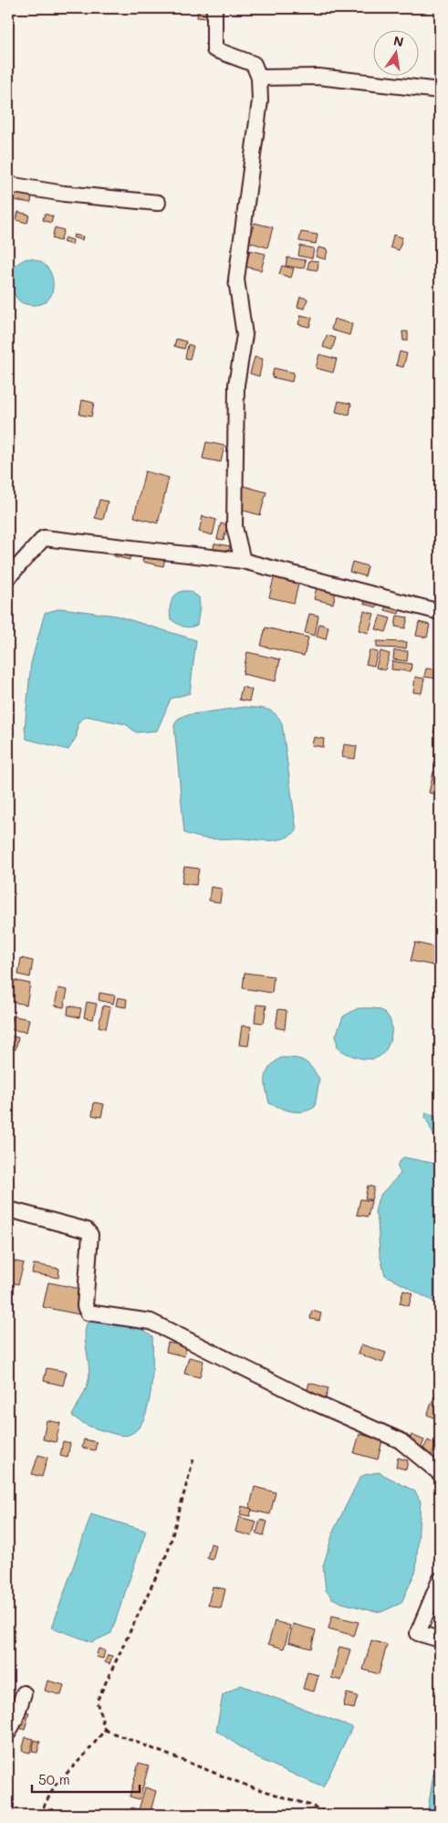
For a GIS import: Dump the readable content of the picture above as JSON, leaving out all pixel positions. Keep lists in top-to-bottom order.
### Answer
{
  "scale_bar": "50 m",
  "north": "top"
}
